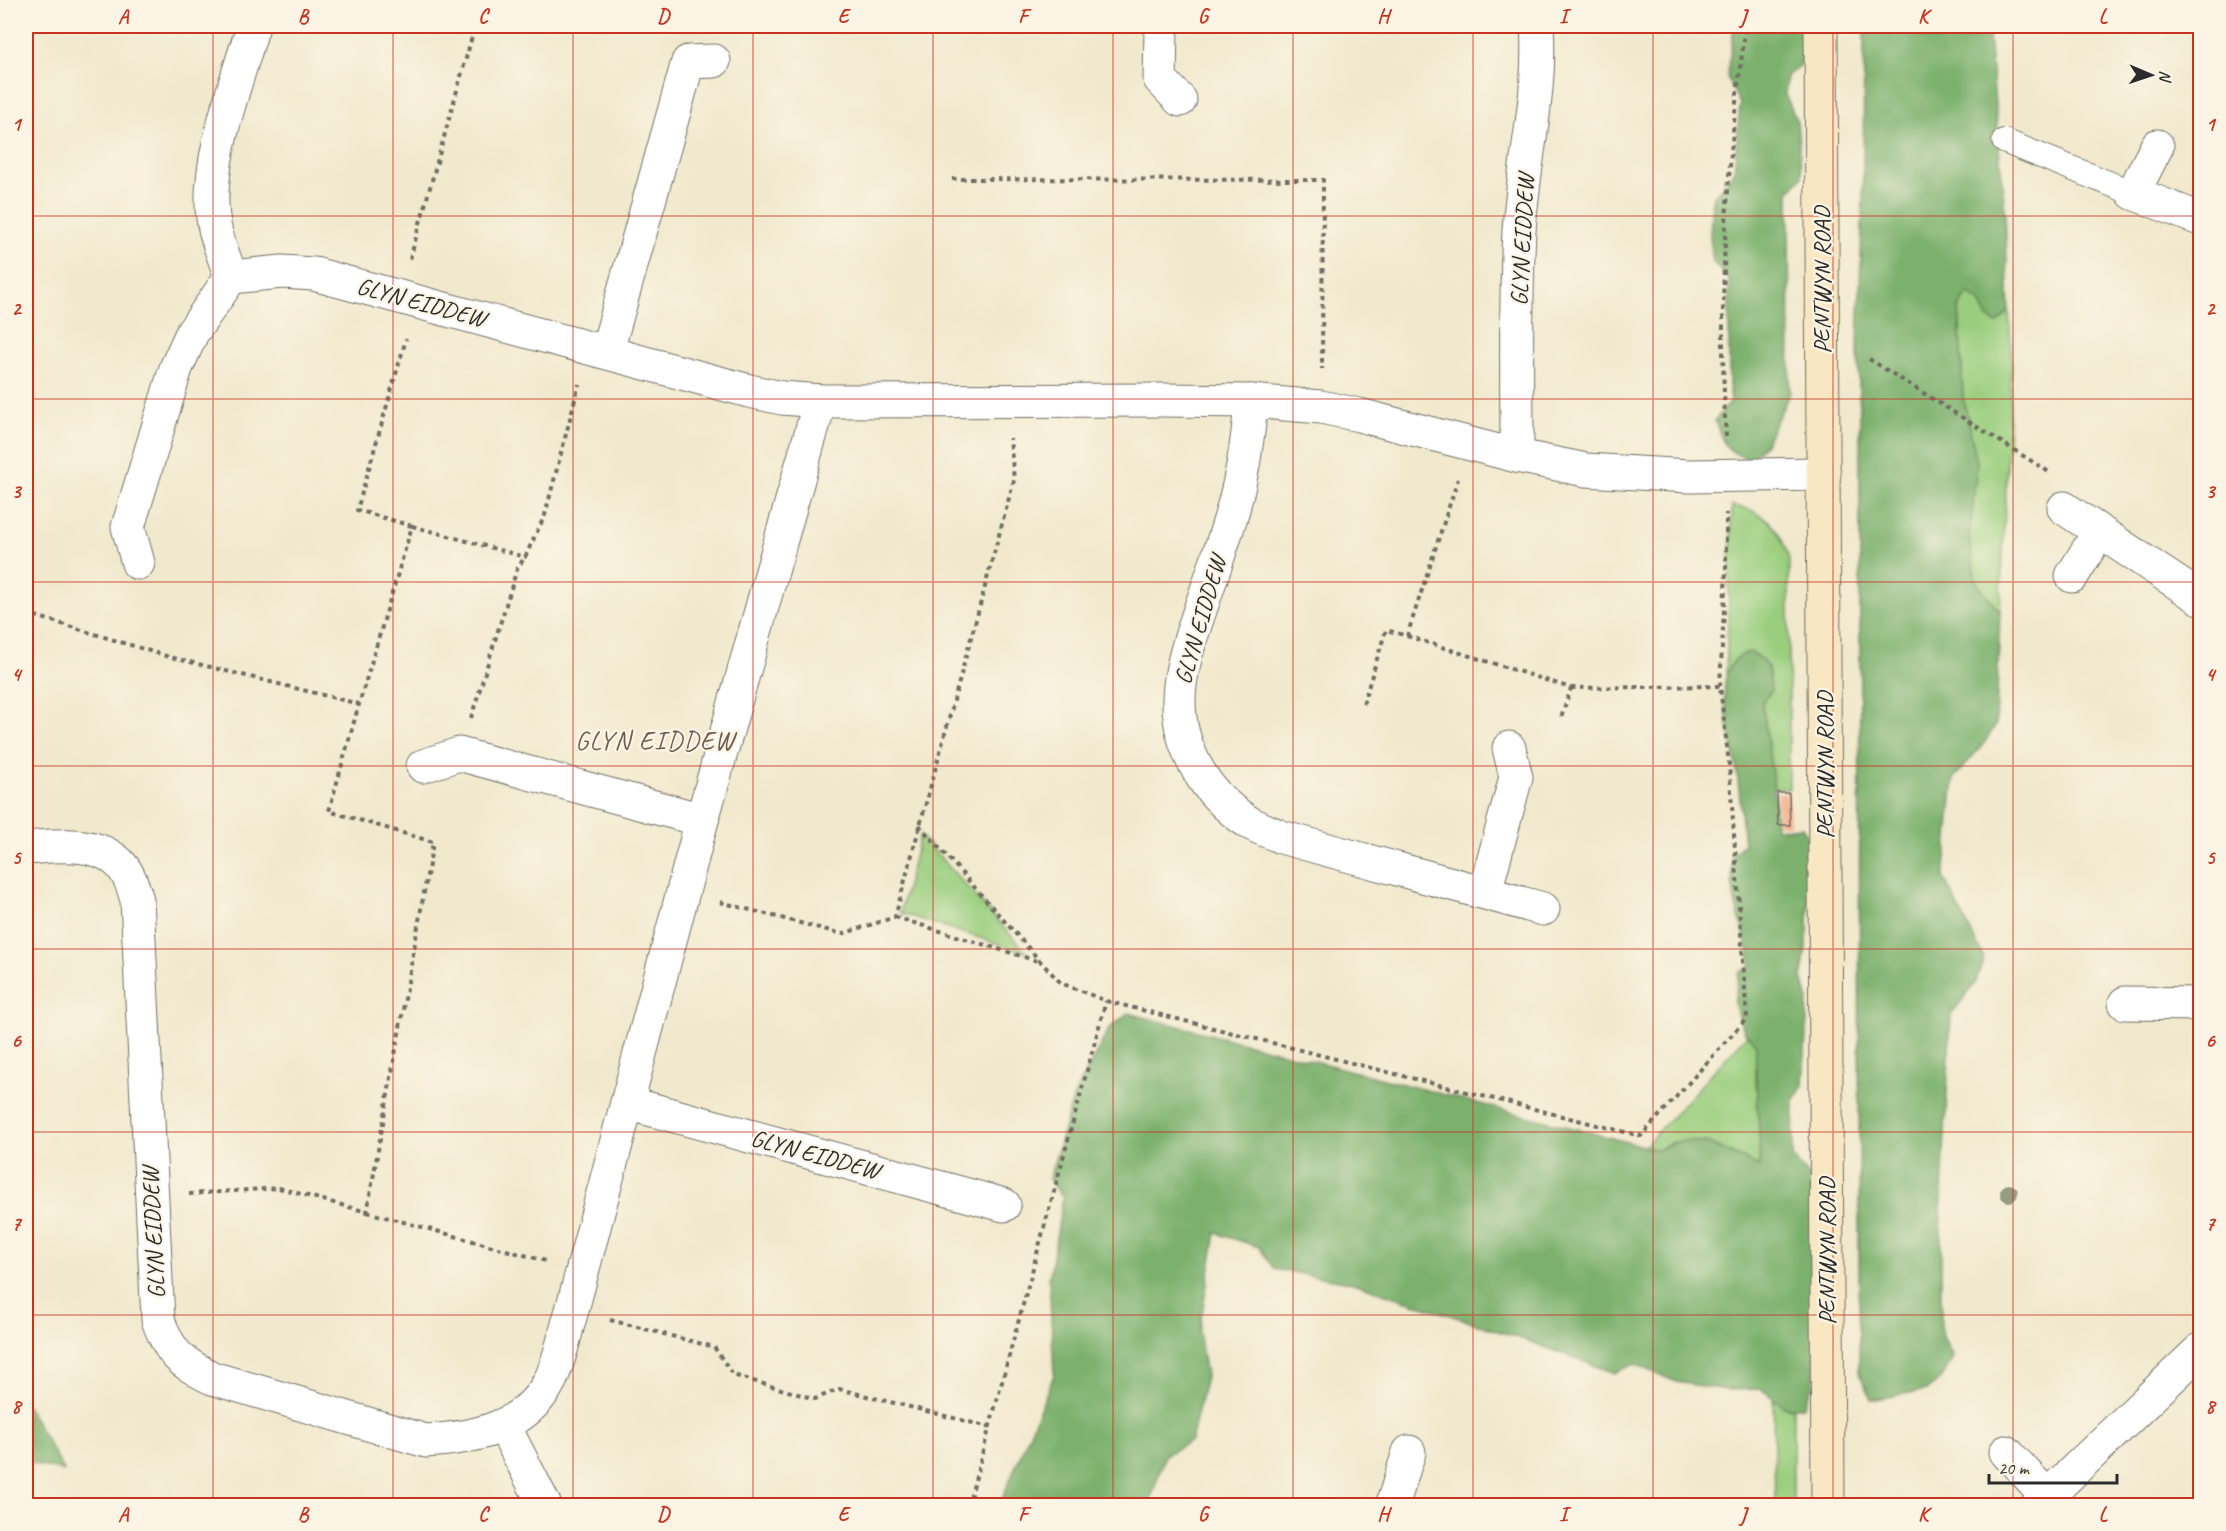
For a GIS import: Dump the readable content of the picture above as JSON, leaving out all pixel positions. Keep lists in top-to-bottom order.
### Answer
{
  "streets": {
    "street": ["GLYN EIDDEW", "PENTWYN ROAD"]
  },
  "crossings": [
    ["GLYN EIDDEW", "PENTWYN ROAD"]
  ],
  "districts": ["GLYN EIDDEW"],
  "scale_bar": "20 m",
  "north": "right",
  "grid": {
    "columns": [
      "A",
      "B",
      "C",
      "D",
      "E",
      "F",
      "G",
      "H",
      "I",
      "J",
      "K",
      "L"
    ],
    "rows": [
      "1",
      "2",
      "3",
      "4",
      "5",
      "6",
      "7",
      "8"
    ]
  }
}
